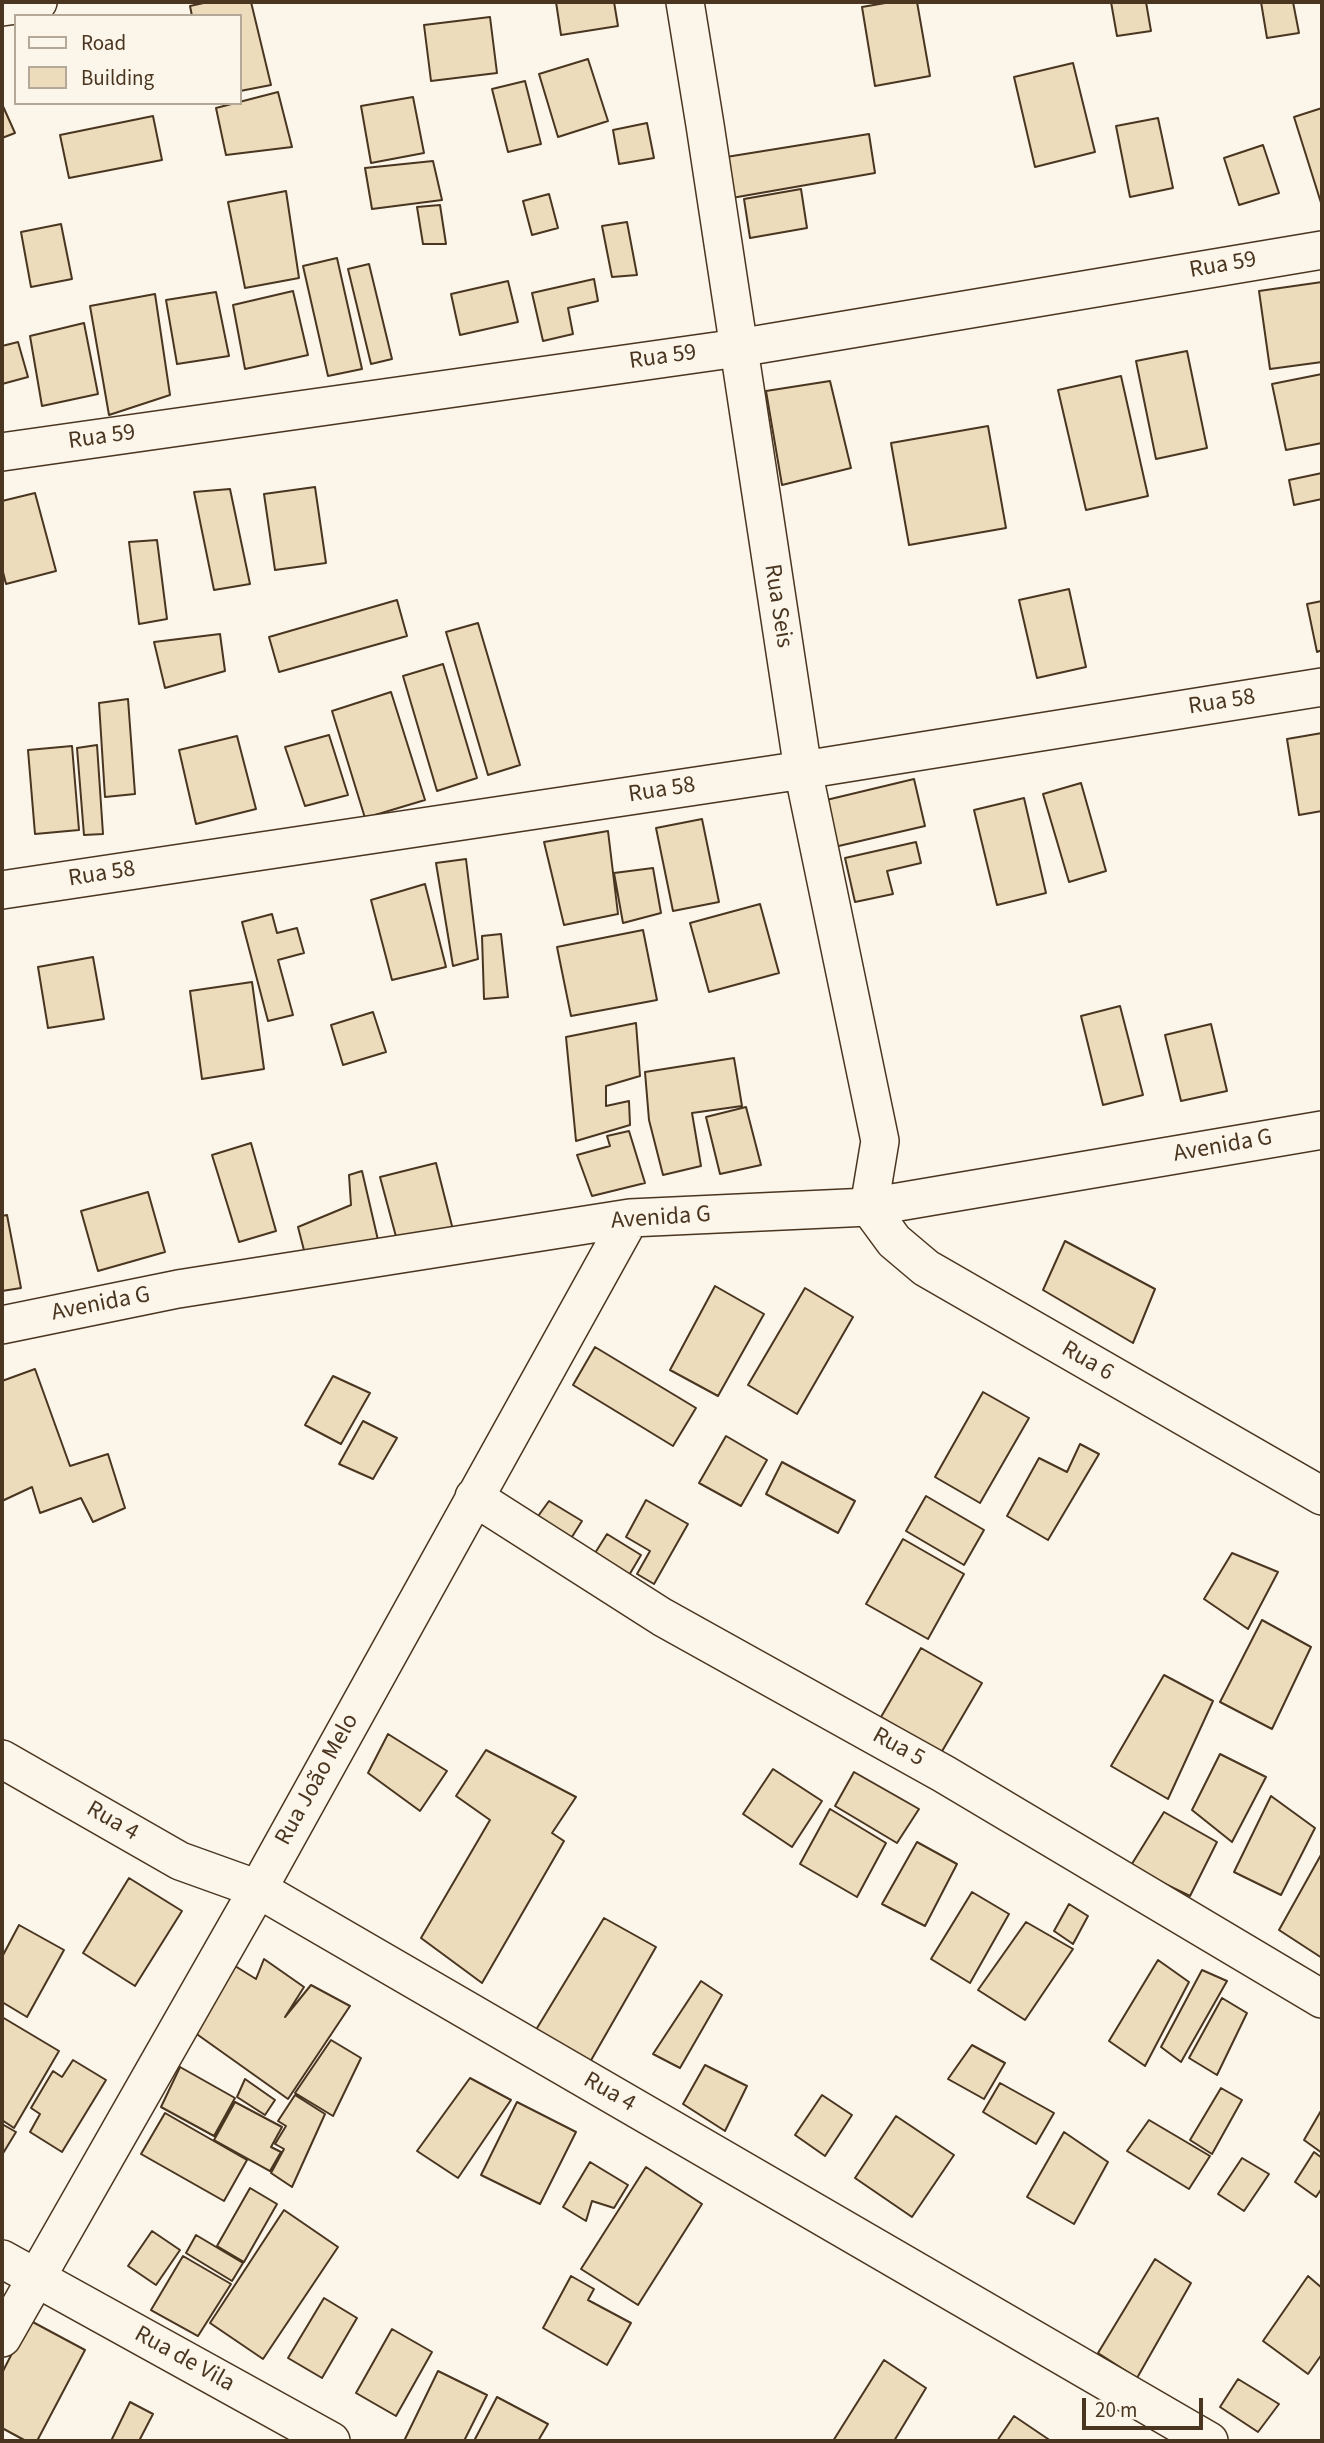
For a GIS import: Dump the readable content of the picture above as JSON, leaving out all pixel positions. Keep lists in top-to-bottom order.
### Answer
{
  "streets": {
    "street": [
      "Rua 59",
      "Rua Seis",
      "Rua 58",
      "Avenida G",
      "Rua 6",
      "Rua 5",
      "Rua João Melo",
      "Rua 4",
      "Rua de Vila"
    ]
  },
  "crossings": [
    ["Rua 59", "Rua Seis"],
    ["Rua Seis", "Rua 58"],
    ["Rua Seis", "Avenida G"],
    ["Rua Seis", "Rua 6"],
    ["Avenida G", "Rua 6"],
    ["Avenida G", "Rua João Melo"],
    ["Rua 5", "Rua João Melo"],
    ["Rua João Melo", "Rua 4"],
    ["Rua João Melo", "Rua de Vila"]
  ],
  "legend": ["Road", "Building"],
  "scale_bar": "20 m"
}
